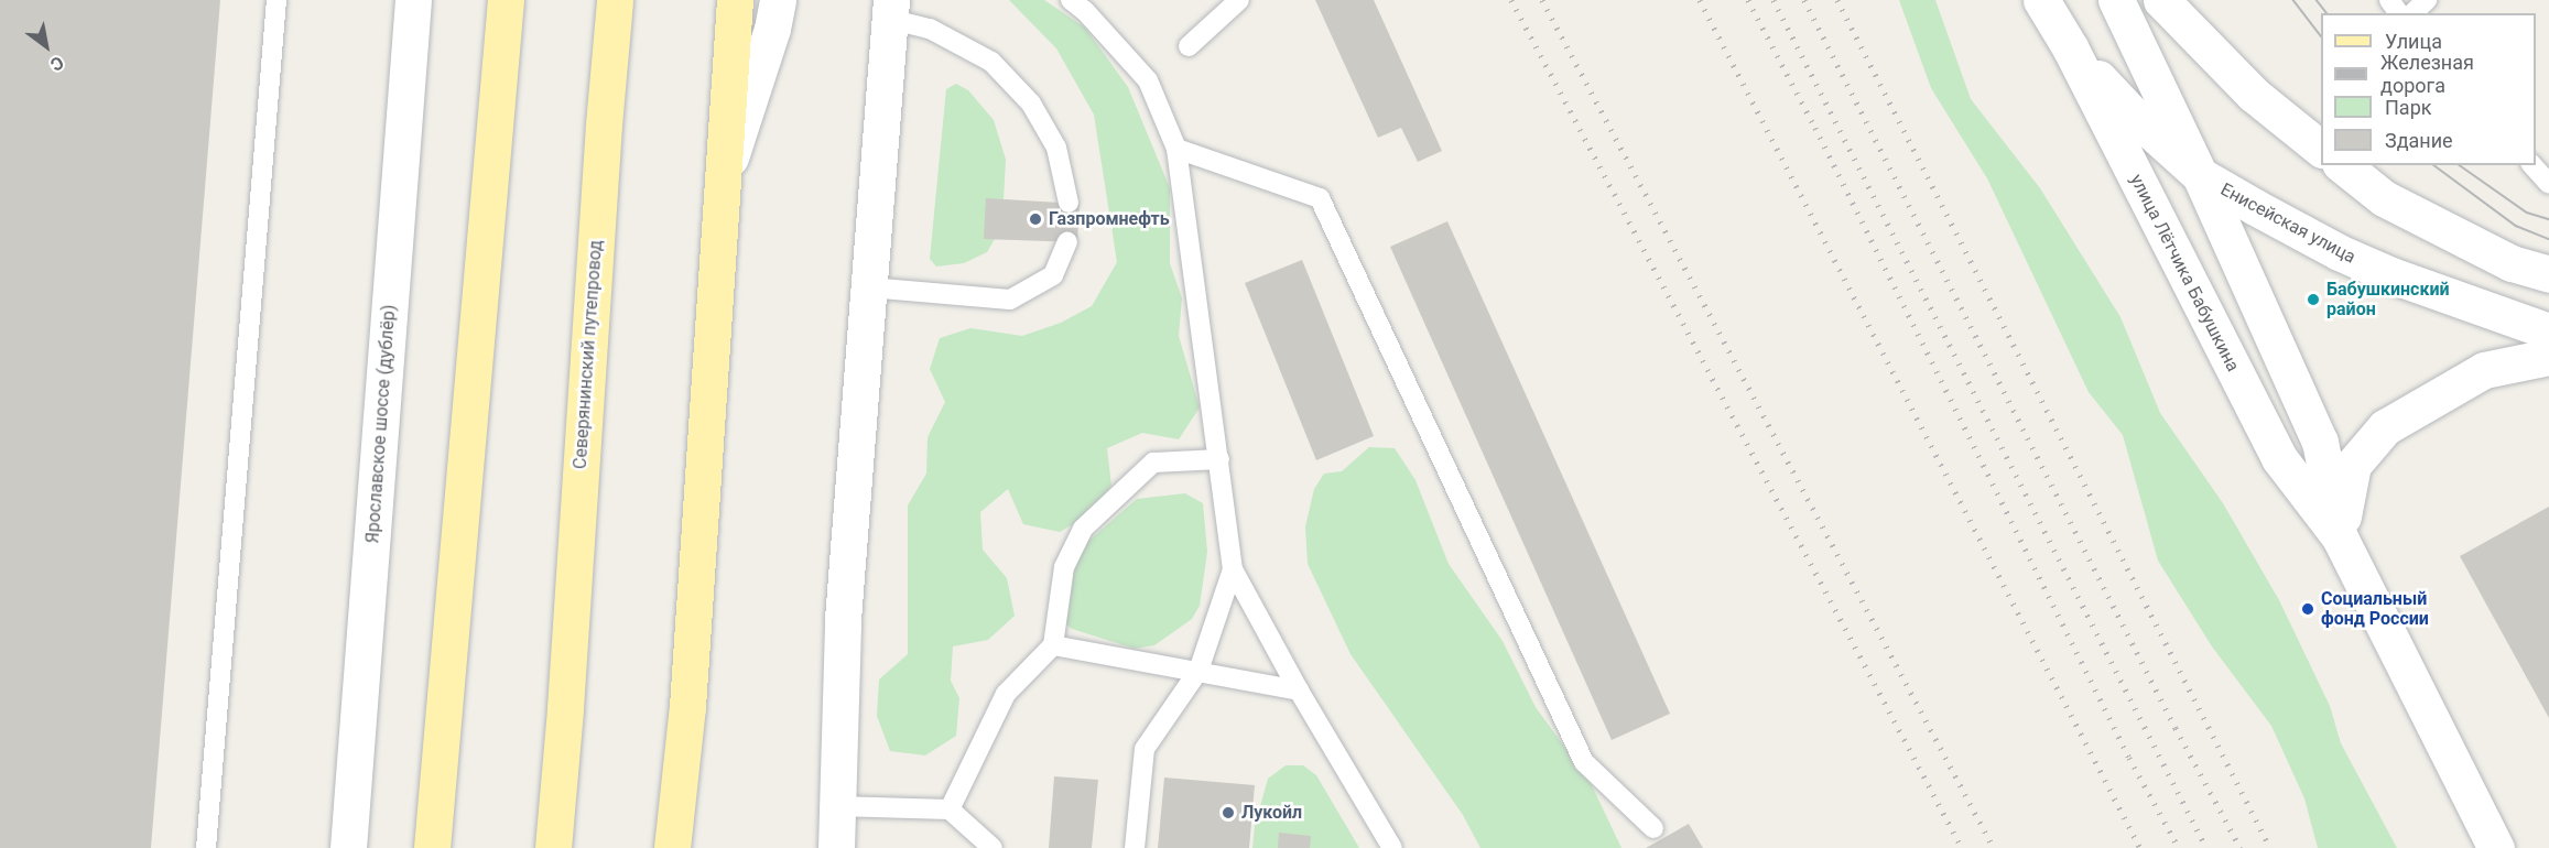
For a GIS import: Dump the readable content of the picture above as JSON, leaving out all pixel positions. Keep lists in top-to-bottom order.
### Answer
{
  "streets": {
    "main road": [
      "Енисейская улица",
      "улица Лётчика Бабушкина",
      "Северянинский путепровод",
      "Ярославское шоссе (дублёр)"
    ]
  },
  "crossings": [
    ["Енисейская улица", "улица Лётчика Бабушкина"]
  ],
  "places": [
    "Газпромнефть",
    "Бабушкинский район",
    "Социальный фонд России",
    "Лукойл"
  ],
  "legend": [
    "Улица",
    "Железная дорога",
    "Парк",
    "Здание"
  ],
  "north": "bottom right"
}
